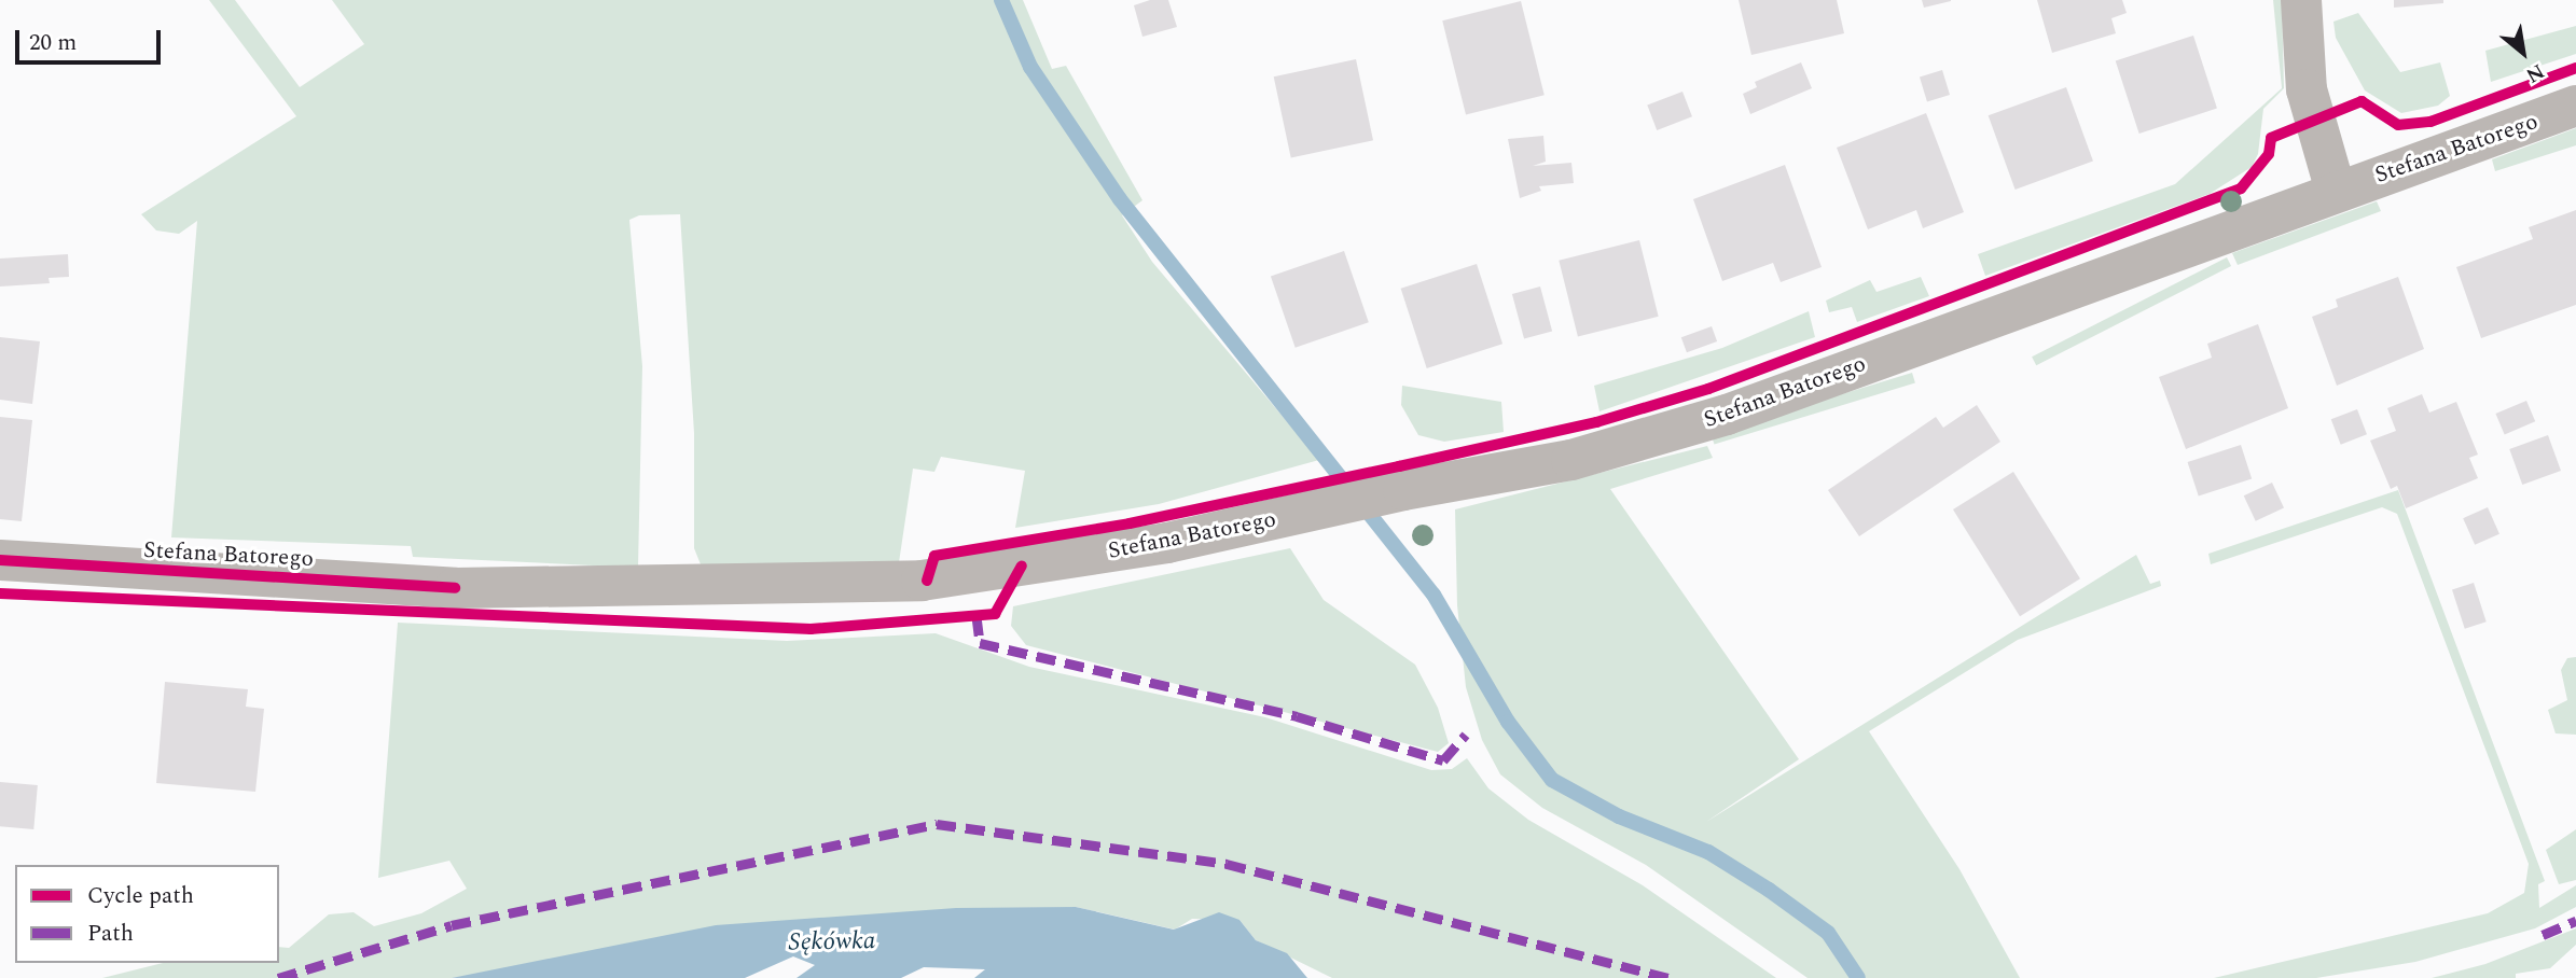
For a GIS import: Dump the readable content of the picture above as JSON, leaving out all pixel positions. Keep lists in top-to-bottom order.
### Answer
{
  "streets": {
    "street": ["Stefana Batorego"]
  },
  "water": ["Sękówka"],
  "legend": ["Cycle path", "Path"],
  "scale_bar": "20 m",
  "north": "bottom right"
}
